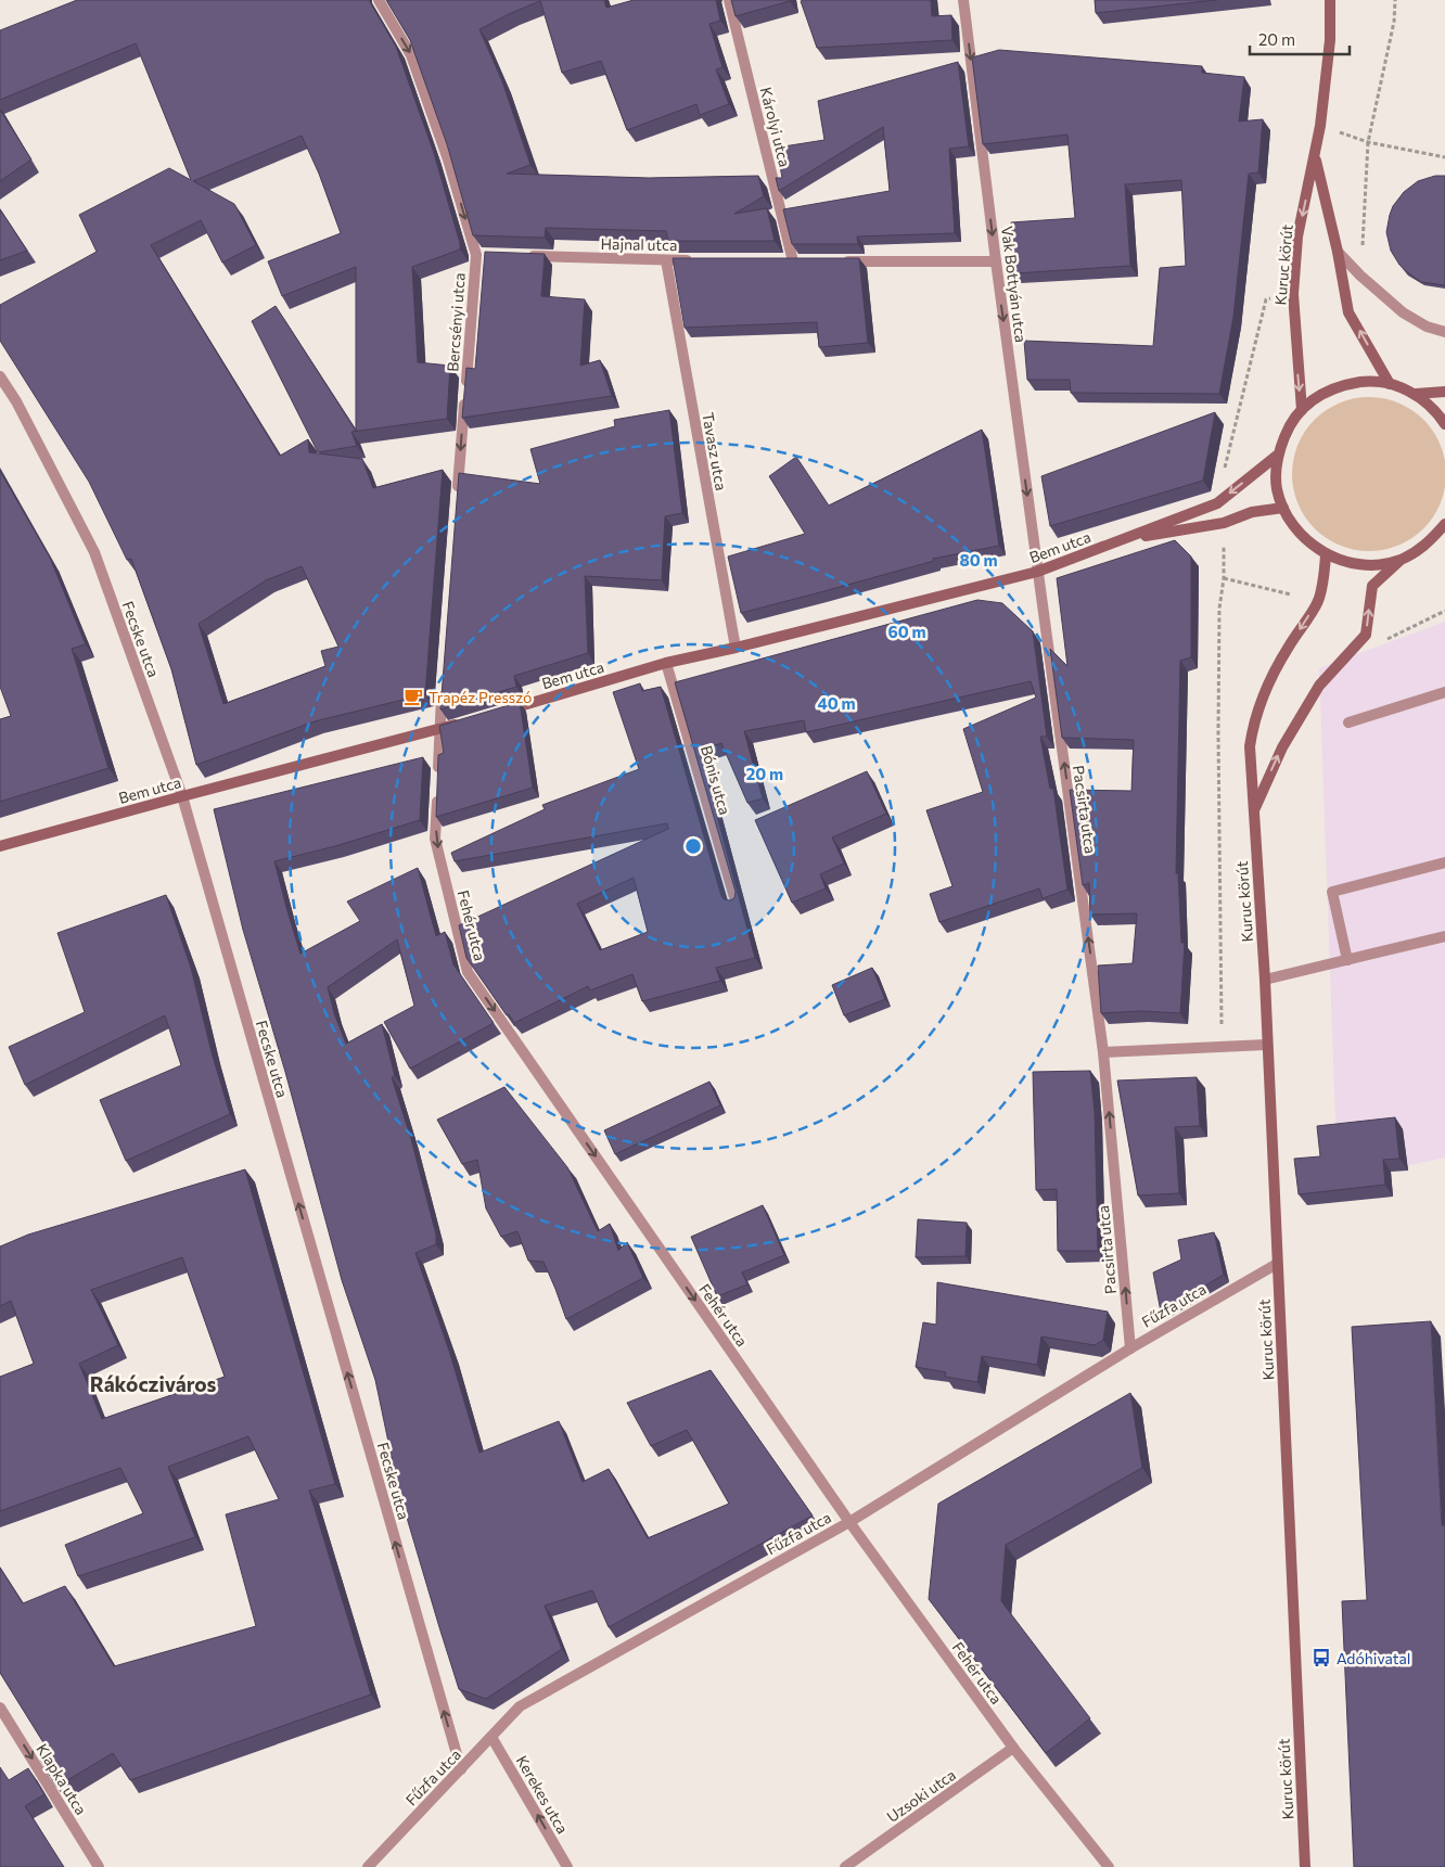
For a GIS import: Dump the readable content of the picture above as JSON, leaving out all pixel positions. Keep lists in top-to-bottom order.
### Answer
{
  "streets": {
    "street": [
      "Károlyi utca",
      "Hajnal utca",
      "Kuruc körút",
      "Vak Bottyán utca",
      "Bercsényi utca",
      "Tavasz utca",
      "Bem utca",
      "Fecske utca",
      "Bónis utca",
      "Pacsirta utca",
      "Fehér utca",
      "Fűzfa utca",
      "Klapka utca",
      "Kerekes utca",
      "Uzsoki utca"
    ]
  },
  "crossings": [
    ["Hajnal utca", "Tavasz utca"],
    ["Kuruc körút", "Fűzfa utca"],
    ["Vak Bottyán utca", "Bem utca"],
    ["Vak Bottyán utca", "Pacsirta utca"],
    ["Tavasz utca", "Bem utca"],
    ["Bem utca", "Fecske utca"],
    ["Bem utca", "Bónis utca"],
    ["Bem utca", "Pacsirta utca"],
    ["Bem utca", "Fehér utca"],
    ["Fecske utca", "Fűzfa utca"],
    ["Pacsirta utca", "Fűzfa utca"],
    ["Fehér utca", "Fűzfa utca"],
    ["Fehér utca", "Uzsoki utca"],
    ["Fűzfa utca", "Kerekes utca"]
  ],
  "one_way": [
    "Vak Bottyán utca",
    "Bercsényi utca",
    "Fecske utca",
    "Pacsirta utca",
    "Fehér utca",
    "Klapka utca",
    "Kerekes utca"
  ],
  "districts": ["Rákócziváros"],
  "places": {
    "cafe": ["Trapéz Presszó"],
    "bus stop": ["Adóhivatal"]
  },
  "scale_bar": "20 m",
  "rings": [
    "80 m",
    "60 m",
    "40 m",
    "20 m"
  ]
}
